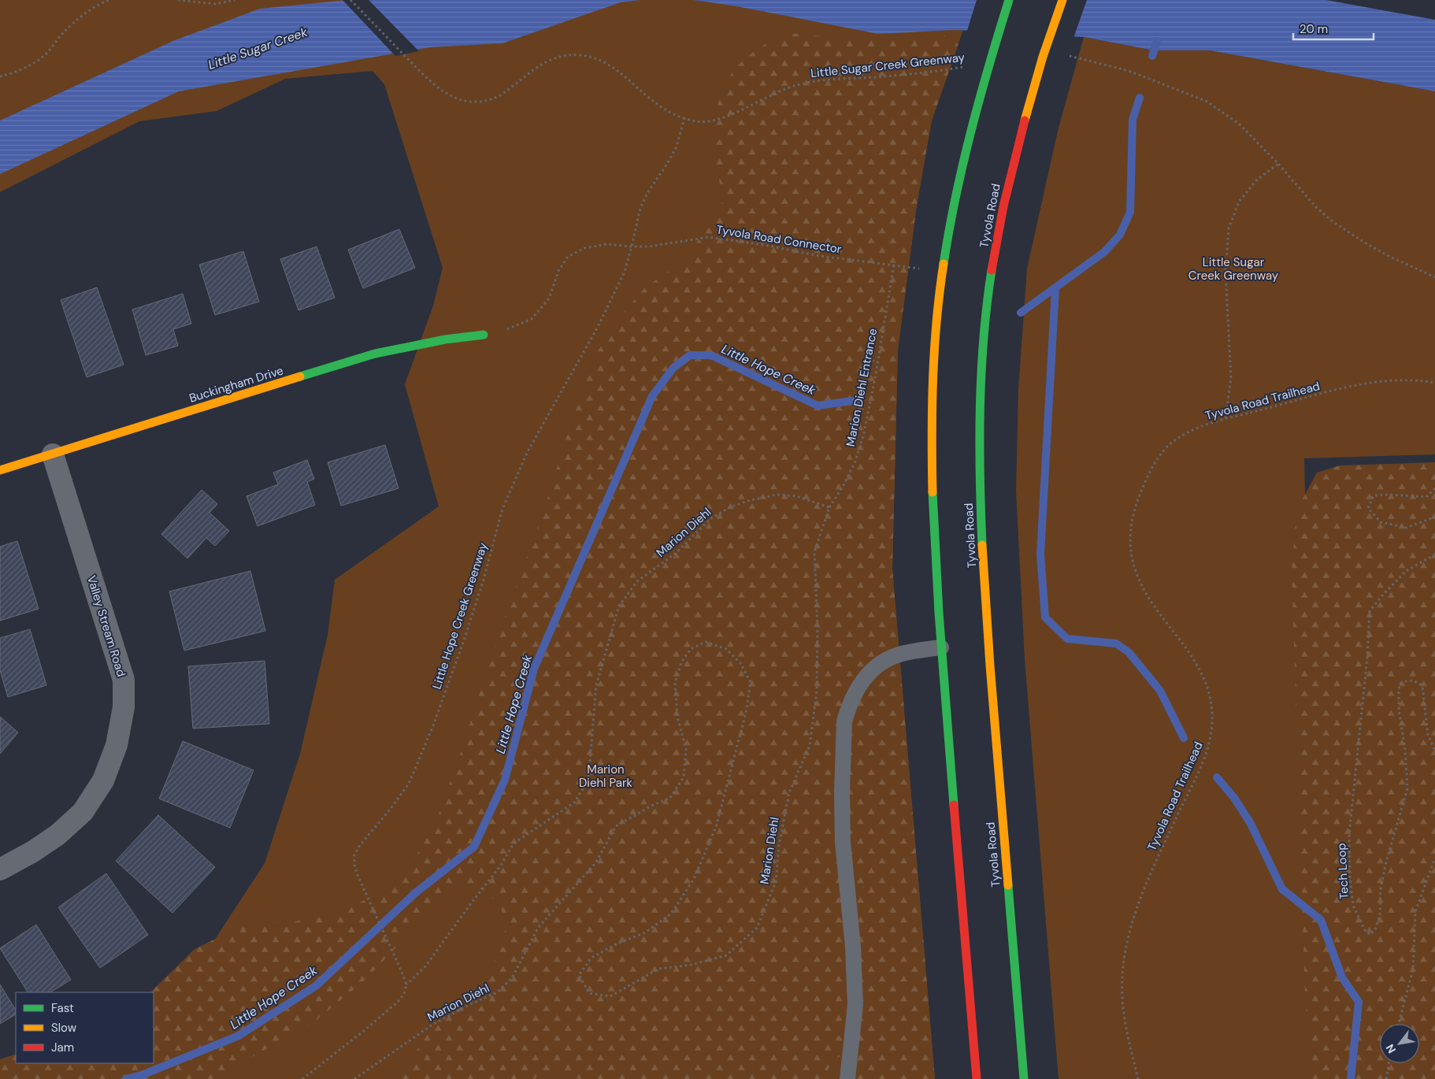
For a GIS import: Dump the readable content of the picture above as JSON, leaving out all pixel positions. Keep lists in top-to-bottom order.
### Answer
{
  "streets": {
    "main road": ["Tyvola Road", "Buckingham Drive"],
    "street": ["Valley Stream Road"],
    "path": [
      "Little Sugar Creek Greenway",
      "Tyvola Road Connector",
      "Marion Diehl Entrance",
      "Tyvola Road Trailhead",
      "Marion Diehl",
      "Little Hope Creek Greenway",
      "Tech Loop"
    ]
  },
  "crossings": [
    ["Little Sugar Creek Greenway", "Little Hope Creek Greenway"],
    ["Tyvola Road Connector", "Buckingham Drive"],
    ["Tyvola Road Connector", "Marion Diehl Entrance"],
    ["Tyvola Road Connector", "Little Hope Creek Greenway"],
    ["Buckingham Drive", "Valley Stream Road"],
    ["Marion Diehl Entrance", "Marion Diehl"],
    ["Marion Diehl", "Little Hope Creek Greenway"]
  ],
  "water": ["Little Sugar Creek", "Little Hope Creek"],
  "parks": ["Little Sugar Creek Greenway", "Marion Diehl Park"],
  "legend": ["Fast", "Slow", "Jam"],
  "scale_bar": "20 m",
  "north": "bottom left"
}
